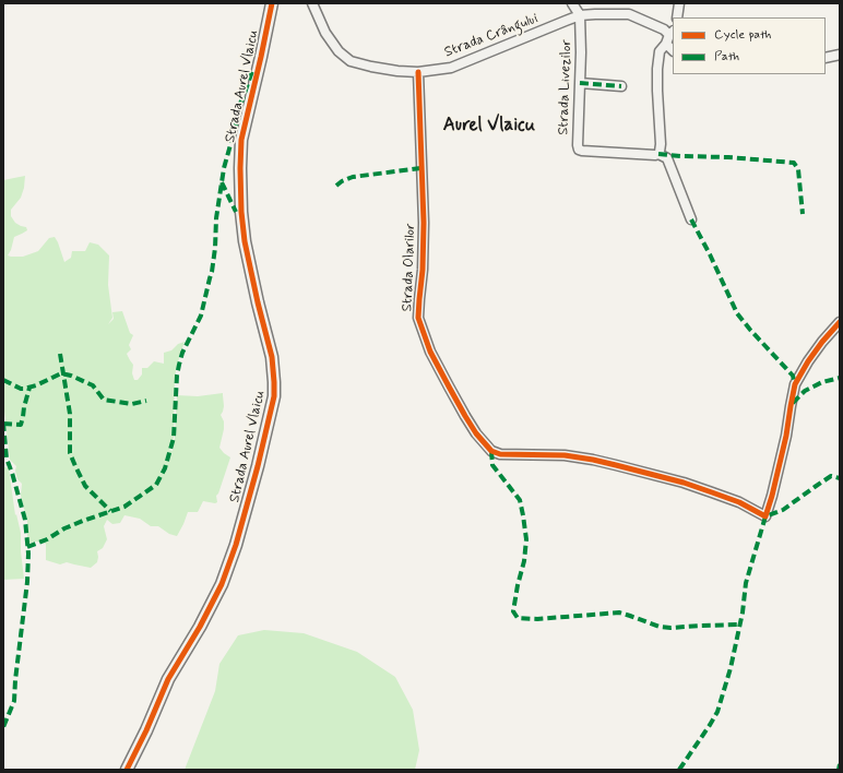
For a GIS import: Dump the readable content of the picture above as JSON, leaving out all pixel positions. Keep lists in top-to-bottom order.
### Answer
{
  "streets": {
    "street": [
      "Strada Crângului",
      "Strada Aurel Vlaicu",
      "Strada Livezilor",
      "Strada Olarilor"
    ]
  },
  "crossings": [
    ["Strada Crângului", "Strada Livezilor"],
    ["Strada Crângului", "Strada Olarilor"]
  ],
  "districts": ["Aurel Vlaicu"],
  "legend": ["Cycle path", "Path"]
}
